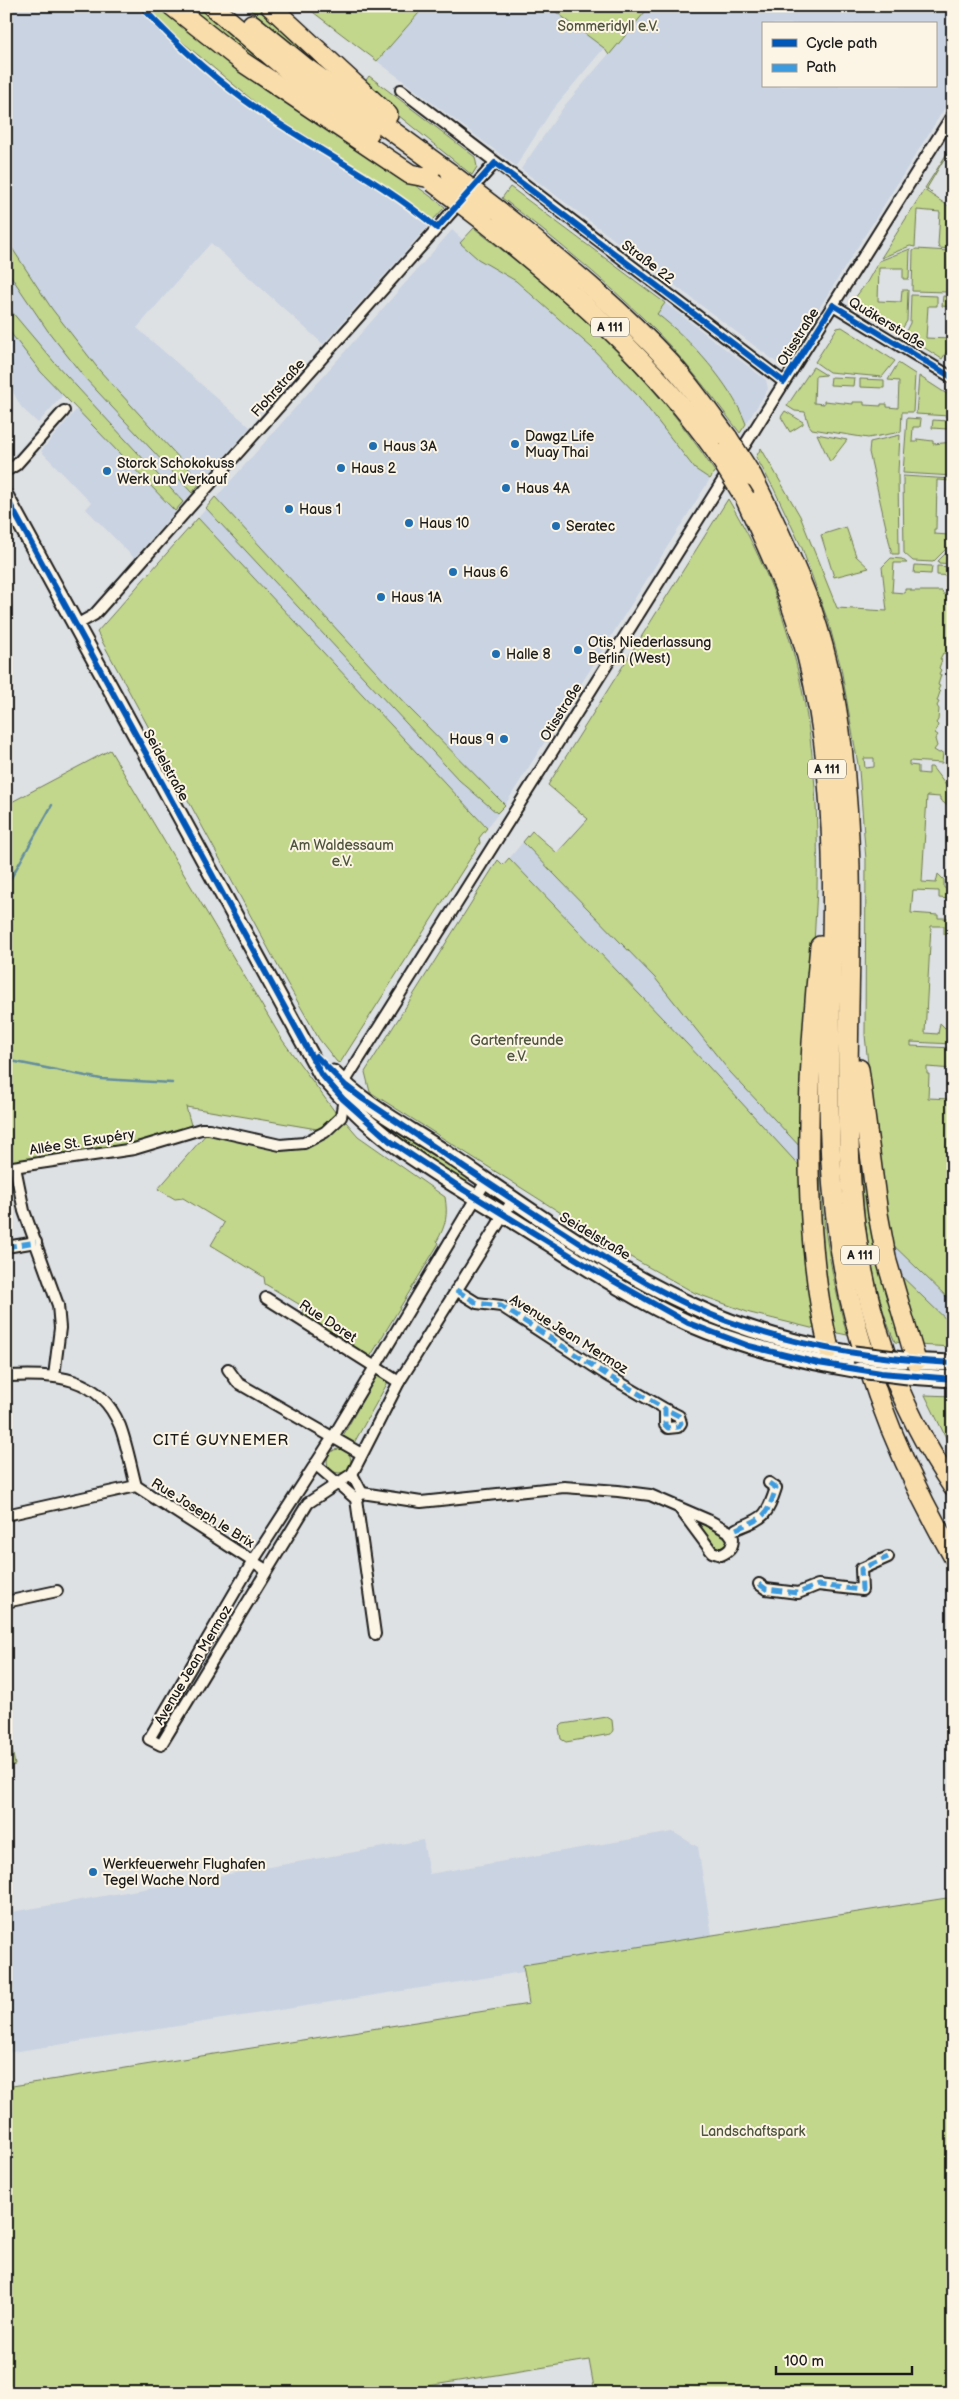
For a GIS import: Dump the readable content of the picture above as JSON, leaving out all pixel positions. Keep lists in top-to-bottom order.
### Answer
{
  "streets": {
    "highway": ["A 111"],
    "main road": ["Seidelstraße"],
    "street": [
      "Straße 22",
      "Quäkerstraße",
      "Otisstraße",
      "Flohrstraße",
      "Allée St. Exupéry",
      "Rue Doret",
      "Avenue Jean Mermoz",
      "Rue Joseph le Brix"
    ]
  },
  "crossings": [
    ["Straße 22", "Otisstraße"],
    ["Straße 22", "Flohrstraße"],
    ["Quäkerstraße", "Otisstraße"],
    ["Otisstraße", "Seidelstraße"],
    ["Otisstraße", "Allée St. Exupéry"],
    ["Flohrstraße", "Seidelstraße"],
    ["Seidelstraße", "Allée St. Exupéry"],
    ["Seidelstraße", "Avenue Jean Mermoz"],
    ["Rue Doret", "Avenue Jean Mermoz"],
    ["Avenue Jean Mermoz", "Rue Joseph le Brix"]
  ],
  "districts": ["CITÉ GUYNEMER"],
  "parks": [
    "Sommeridyll e.V.",
    "Am Waldessaum e.V.",
    "Gartenfreunde e.V.",
    "Landschaftspark"
  ],
  "places": [
    "Dawgz Life Muay Thai",
    "Haus 3A",
    "Haus 2",
    "Storck Schokokuss Werk und Verkauf",
    "Haus 4A",
    "Haus 1",
    "Haus 10",
    "Seratec",
    "Haus 6",
    "Haus 1A",
    "Otis, Niederlassung Berlin (West)",
    "Halle 8",
    "Haus 9",
    "Werkfeuerwehr Flughafen Tegel Wache Nord"
  ],
  "legend": ["Cycle path", "Path"],
  "scale_bar": "100 m"
}
